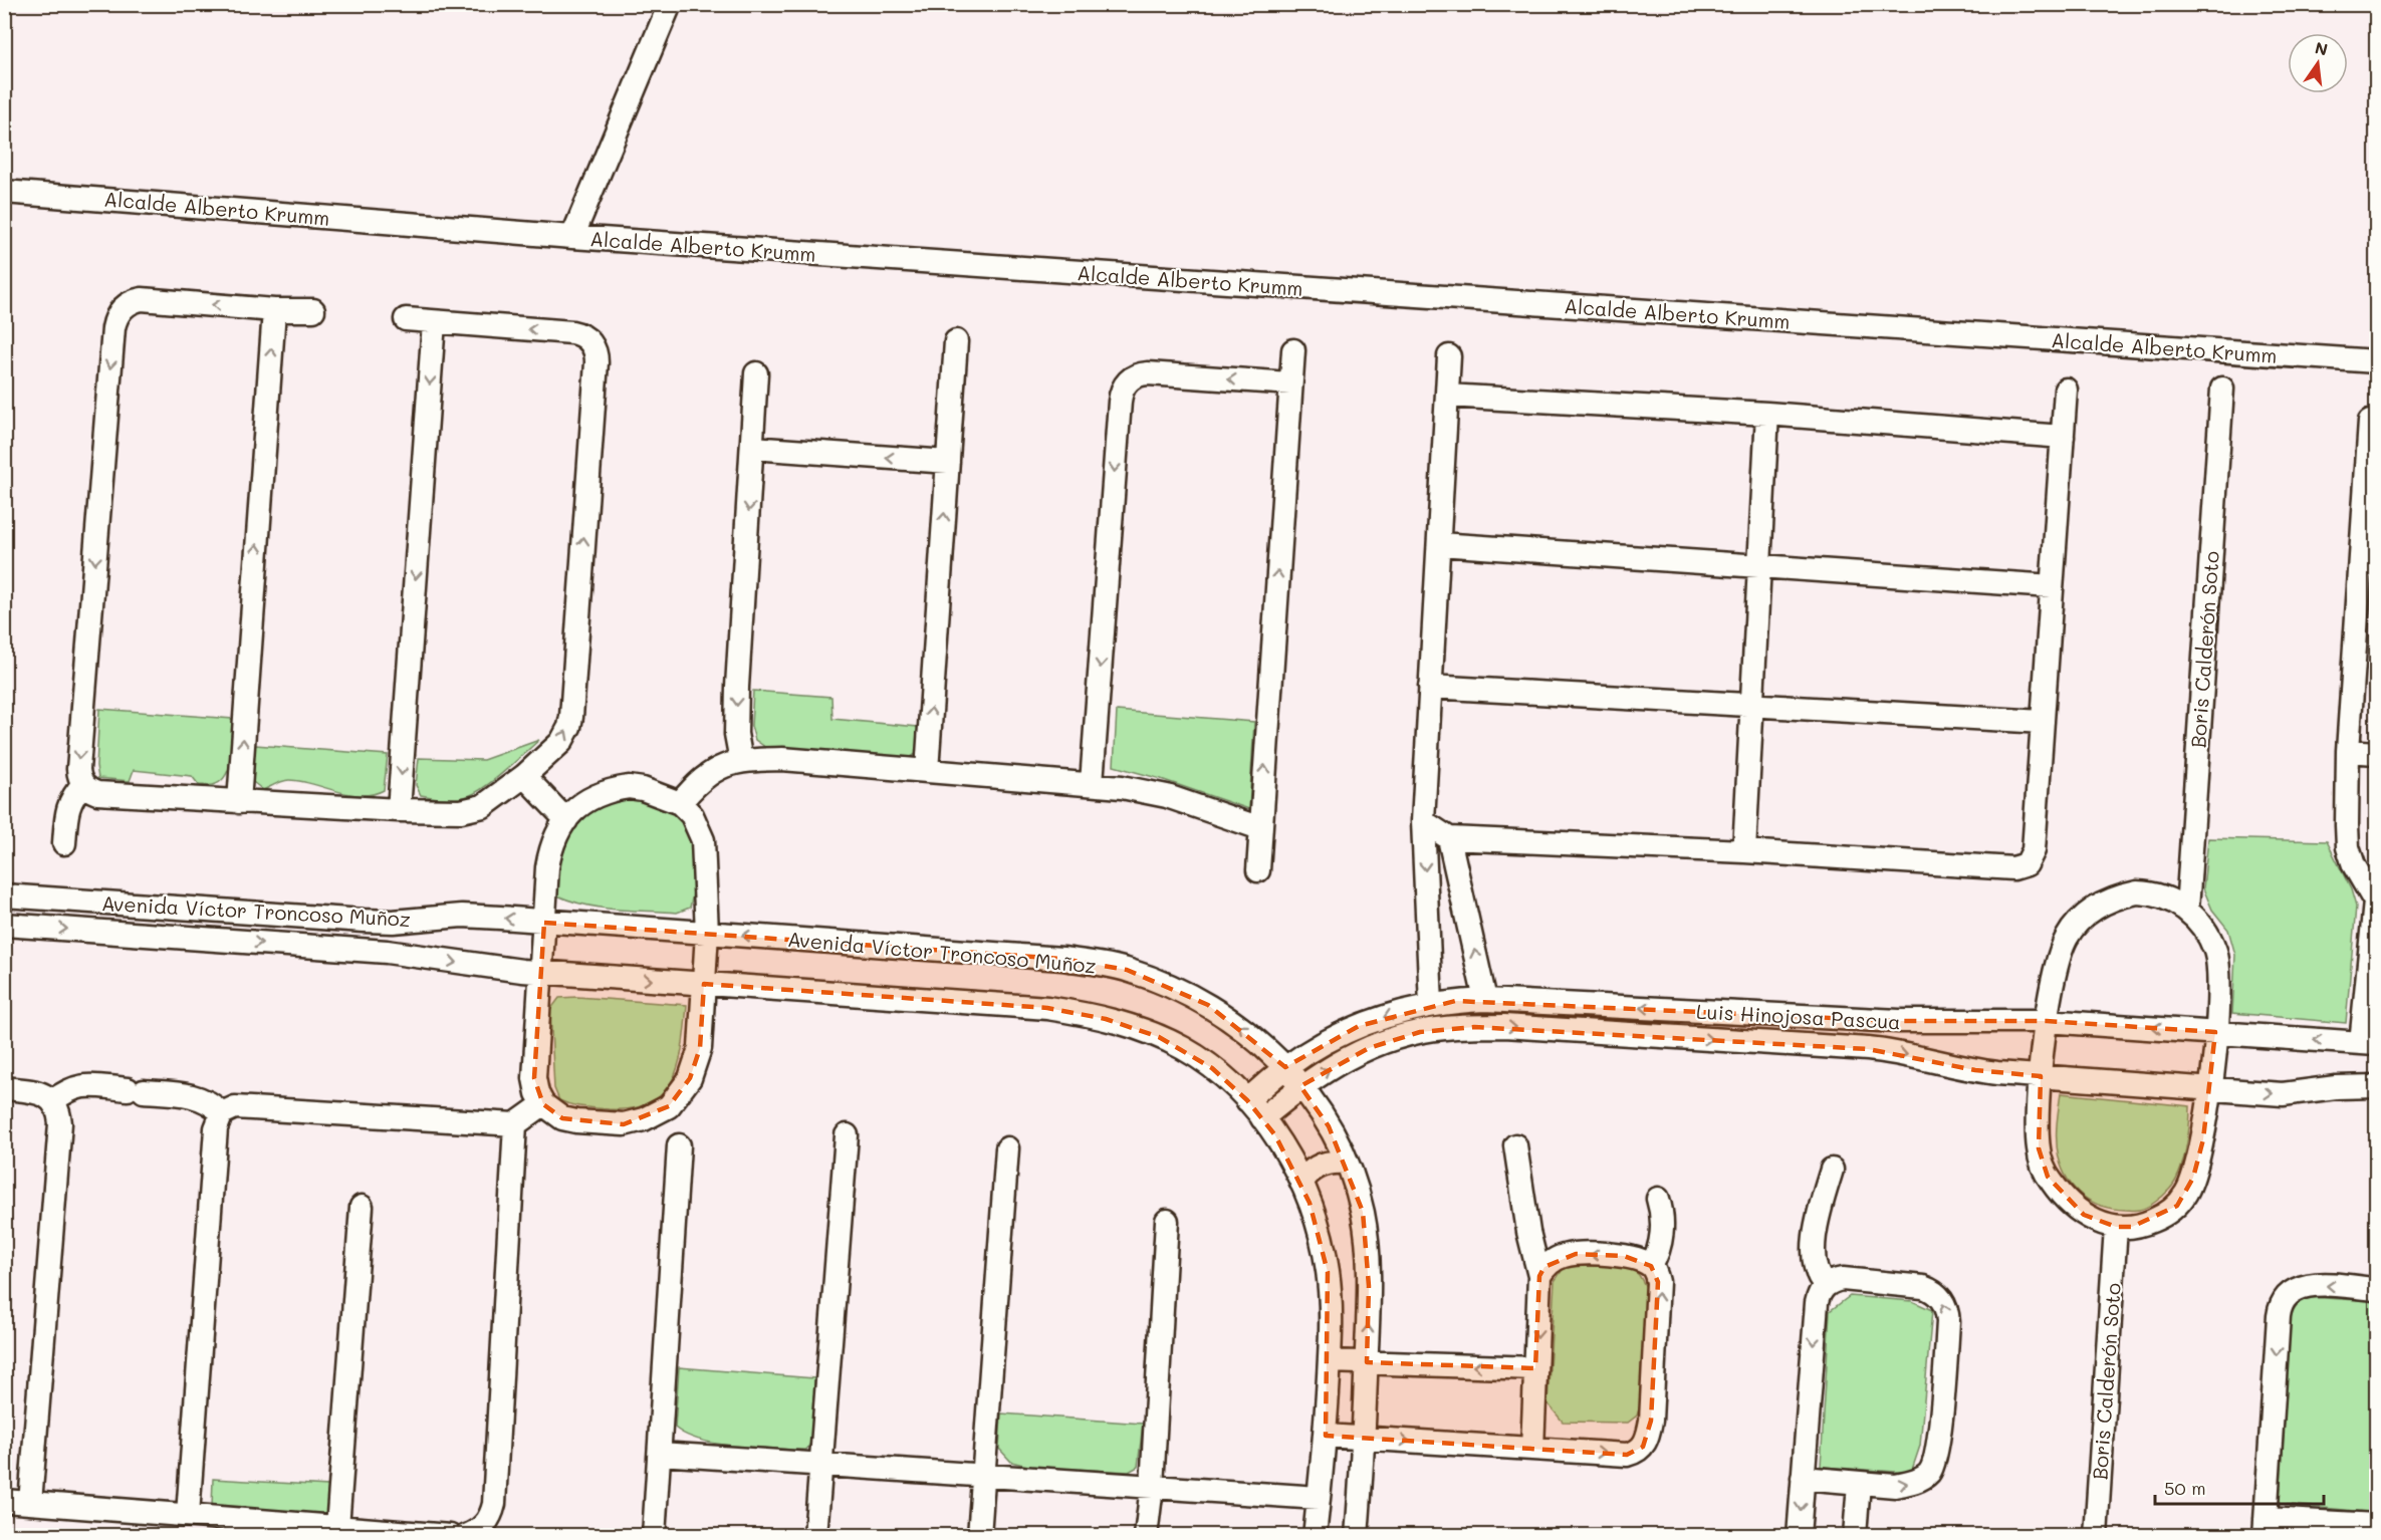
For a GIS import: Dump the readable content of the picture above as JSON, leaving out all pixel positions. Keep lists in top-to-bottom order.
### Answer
{
  "streets": {
    "street": [
      "Alcalde Alberto Krumm",
      "Boris Calderón Soto",
      "Avenida Víctor Troncoso Muñoz",
      "Luis Hinojosa Pascua"
    ]
  },
  "crossings": [
    ["Avenida Víctor Troncoso Muñoz", "Luis Hinojosa Pascua"]
  ],
  "scale_bar": "50 m",
  "north": "top"
}
